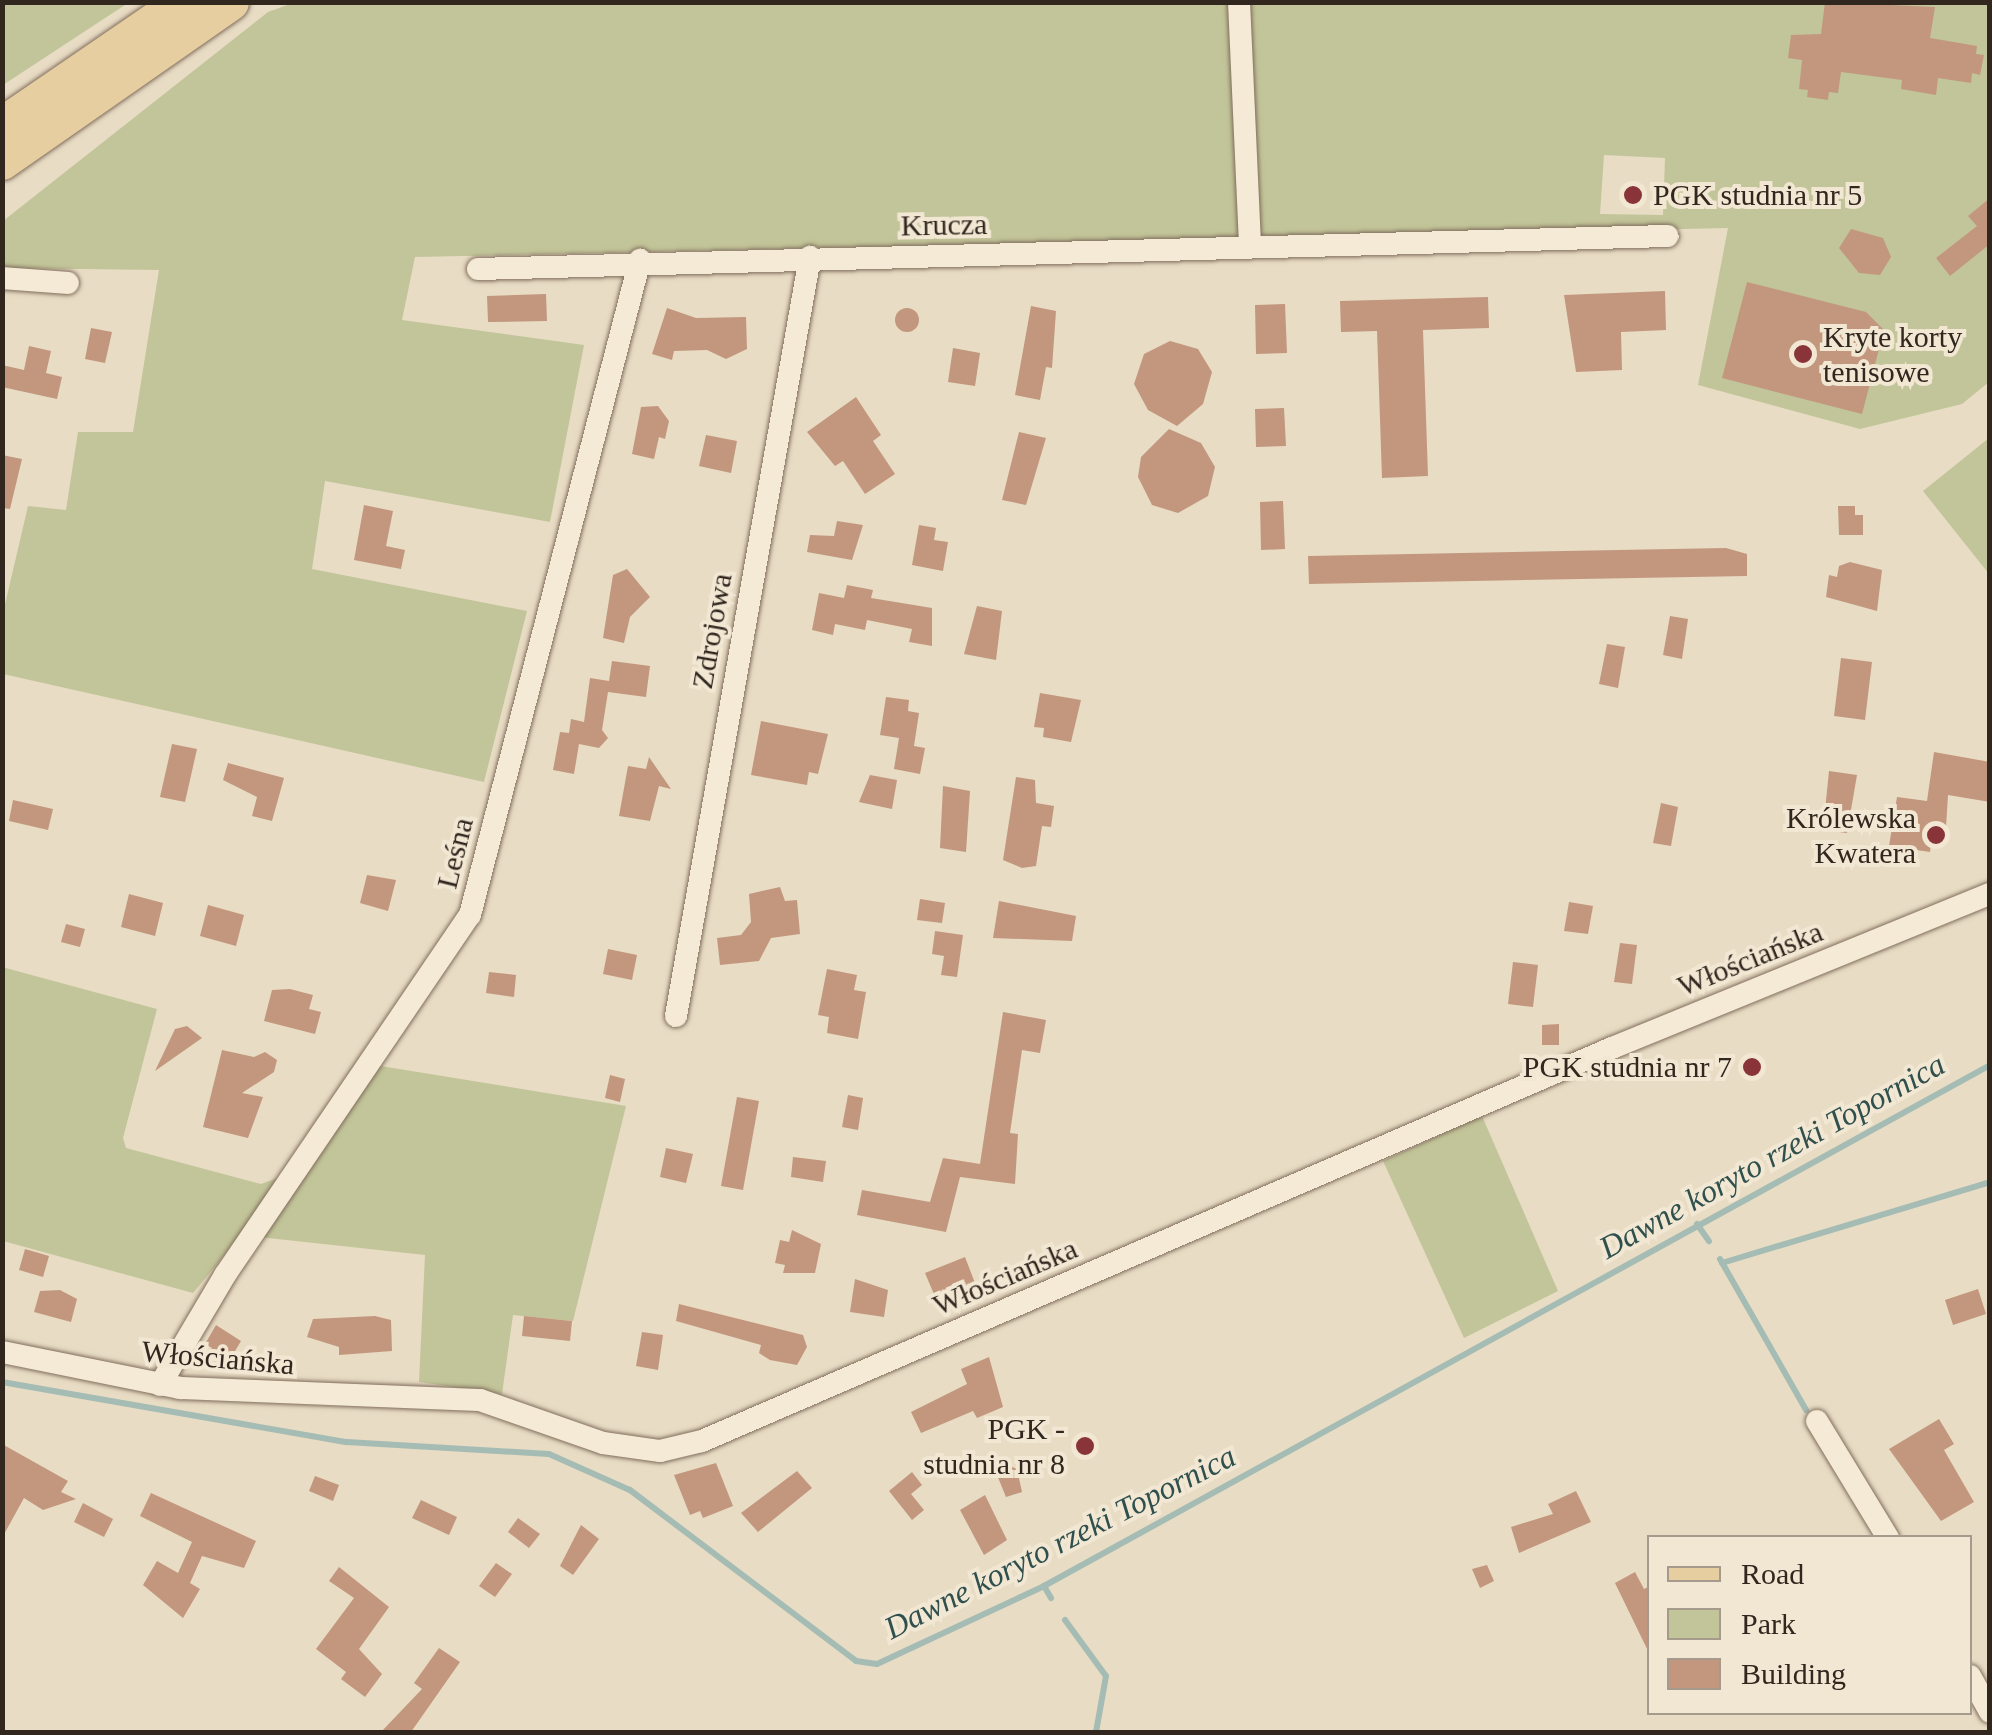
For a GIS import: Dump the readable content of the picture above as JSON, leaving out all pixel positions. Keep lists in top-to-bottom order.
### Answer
{
  "streets": {
    "street": [
      "Krucza",
      "Zdrojowa",
      "Leśna",
      "Włościańska"
    ]
  },
  "crossings": [
    ["Krucza", "Zdrojowa"],
    ["Krucza", "Leśna"],
    ["Leśna", "Włościańska"]
  ],
  "water": ["Dawne koryto rzeki Topornica"],
  "places": [
    "PGK studnia nr 5",
    "Kryte korty tenisowe",
    "Królewska Kwatera",
    "PGK studnia nr 7",
    "PGK - studnia nr 8"
  ],
  "legend": ["Road", "Park", "Building"]
}
